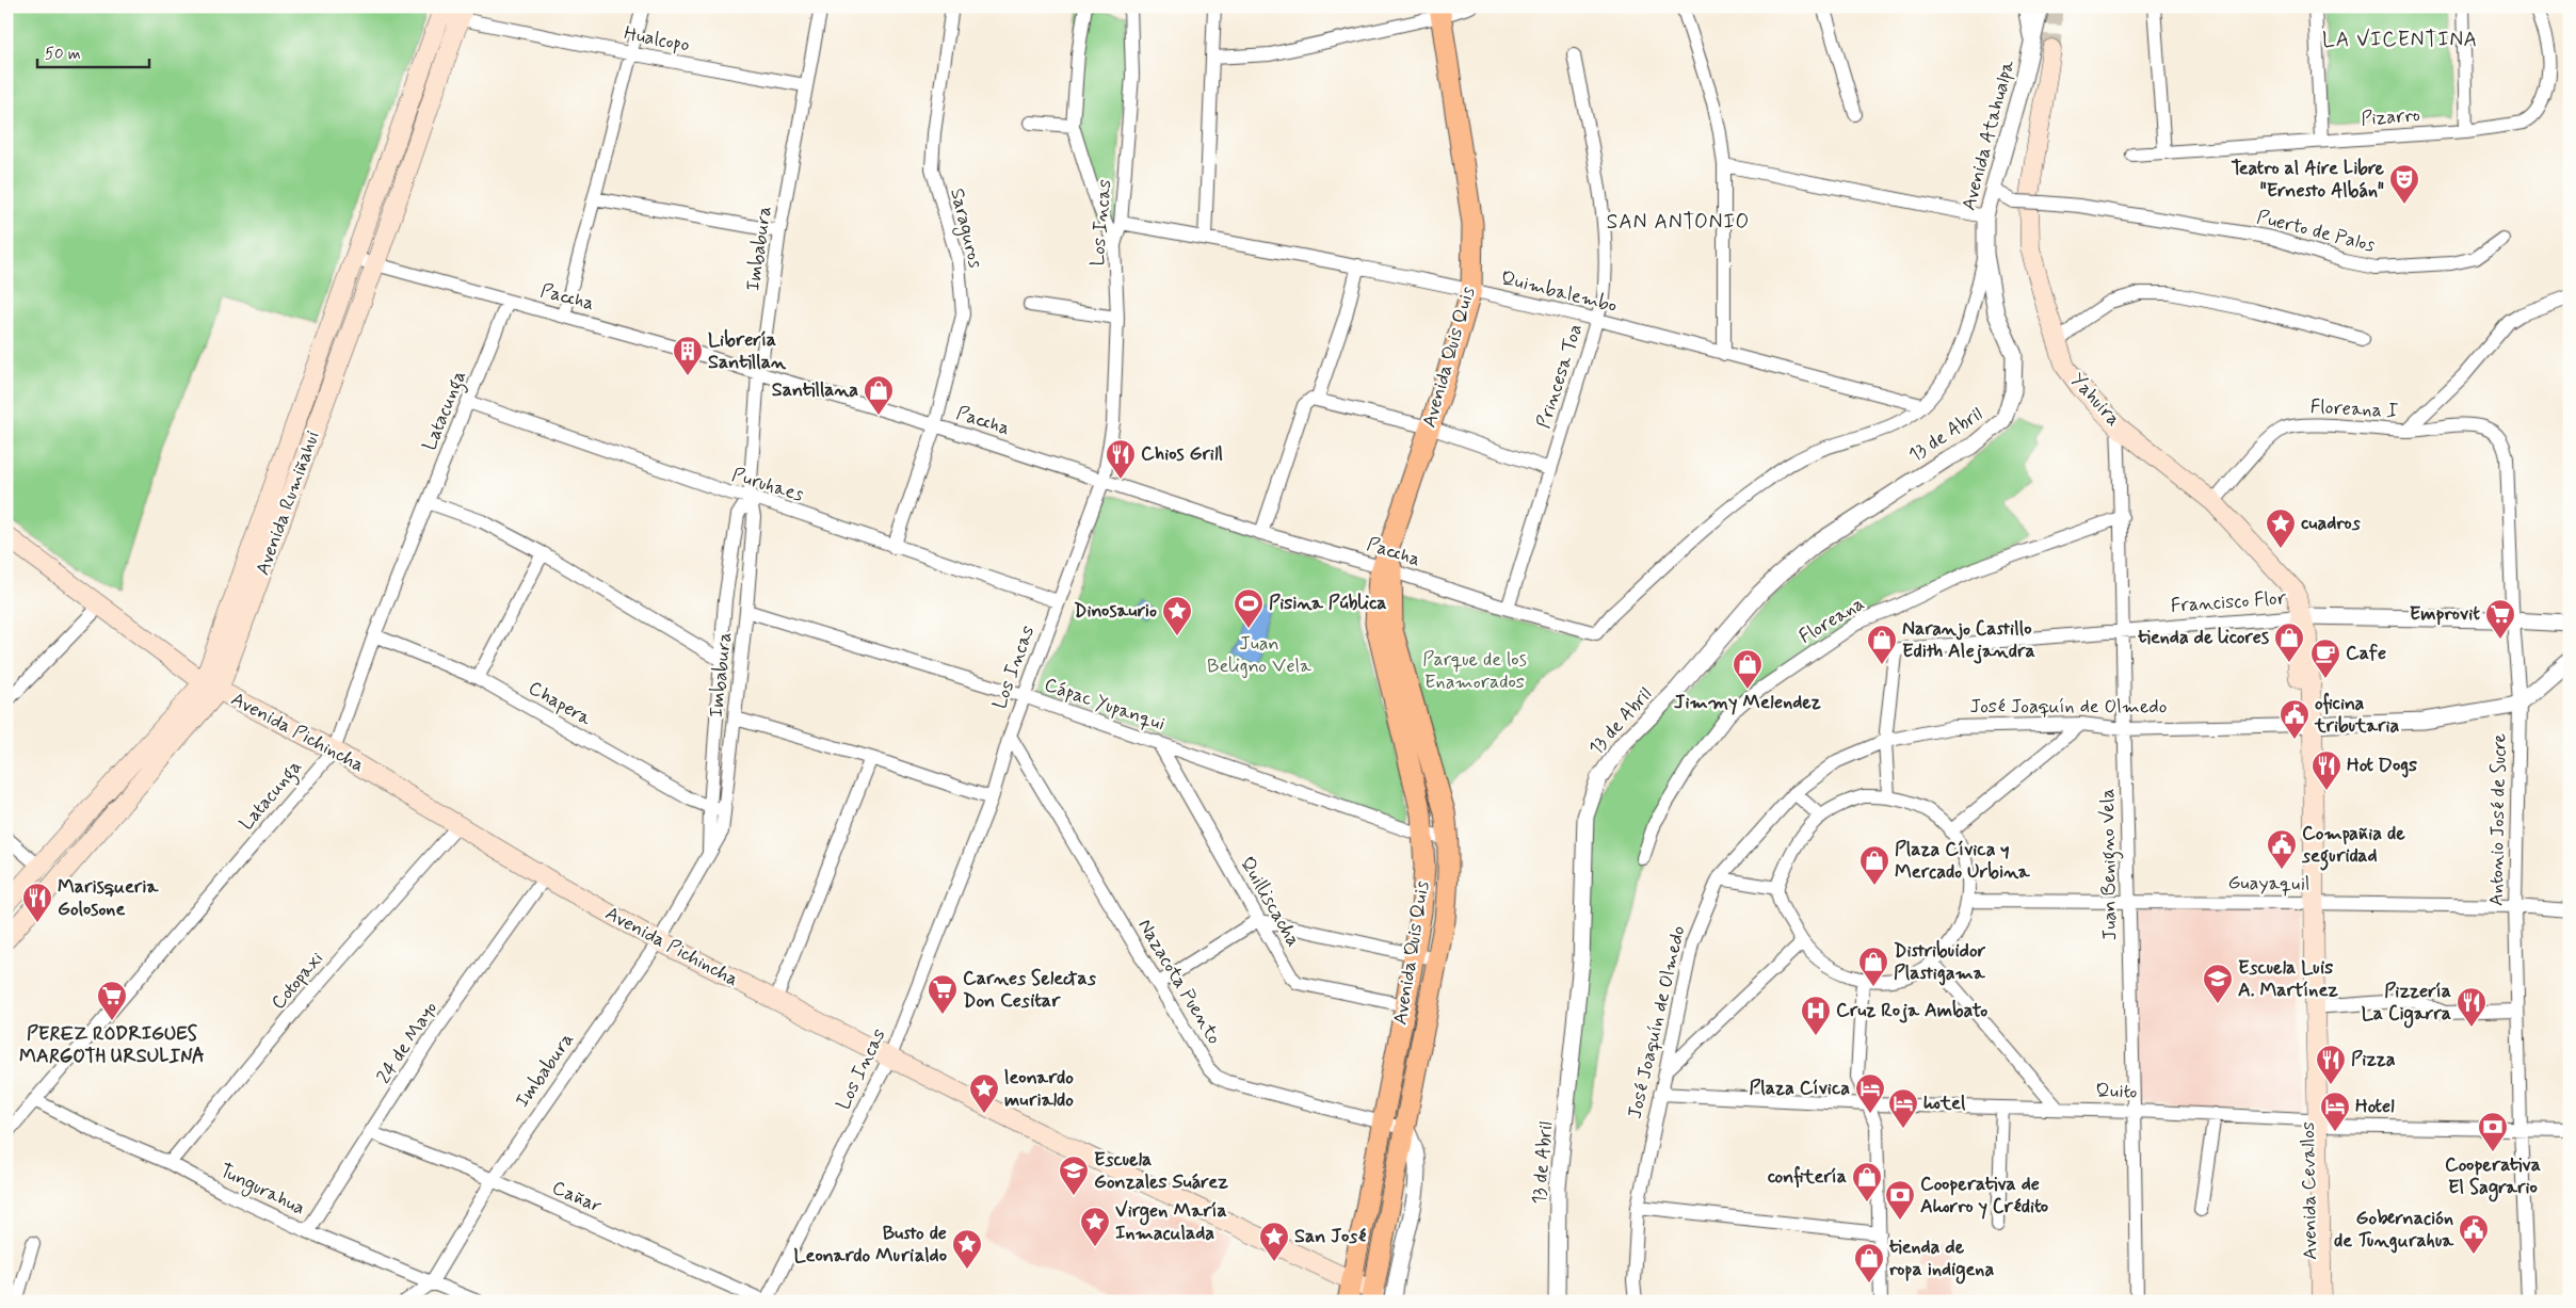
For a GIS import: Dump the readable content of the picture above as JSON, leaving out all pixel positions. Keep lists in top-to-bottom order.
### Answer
{
  "streets": {
    "main road": [
      "Avenida Quis Quis",
      "Yahuira",
      "Avenida Rumiñahui",
      "Avenida Pichincha",
      "Avenida Cevallos"
    ],
    "street": [
      "Hualcopo",
      "Pizarro",
      "Avenida Atahualpa",
      "Los Incas",
      "Saraguros",
      "Puerto de Palos",
      "Imbabura",
      "Quimbalembo",
      "Paccha",
      "Princesa Toa",
      "Floreana I",
      "Latacunga",
      "13 de Abril",
      "Puruhaes",
      "Francisco Flor",
      "Floreana",
      "Chapera",
      "Cápac Yupanqui",
      "José Joaquín de Olmedo",
      "Antonio José de Sucre",
      "Juan Benigno Vela",
      "Guayaquil",
      "Quilliscacha",
      "Cotopaxi",
      "Nazacota Puento",
      "24 de Mayo",
      "Quito",
      "Tungurahua",
      "Cañar"
    ]
  },
  "crossings": [
    ["Hualcopo", "Imbabura"],
    ["Hualcopo", "Avenida Rumiñahui"],
    ["Avenida Atahualpa", "Puerto de Palos"],
    ["Avenida Atahualpa", "13 de Abril"],
    ["Los Incas", "Quimbalembo"],
    ["Los Incas", "Paccha"],
    ["Los Incas", "Puruhaes"],
    ["Los Incas", "Cápac Yupanqui"],
    ["Los Incas", "Avenida Pichincha"],
    ["Los Incas", "Nazacota Puento"],
    ["Los Incas", "Cañar"],
    ["Saraguros", "Paccha"],
    ["Saraguros", "Puruhaes"],
    ["Imbabura", "Paccha"],
    ["Imbabura", "Puruhaes"],
    ["Imbabura", "Chapera"],
    ["Imbabura", "Cápac Yupanqui"],
    ["Imbabura", "Avenida Pichincha"],
    ["Imbabura", "Tungurahua"],
    ["Imbabura", "Cañar"],
    ["Quimbalembo", "Paccha"],
    ["Quimbalembo", "Avenida Quis Quis"],
    ["Quimbalembo", "Princesa Toa"],
    ["Paccha", "Avenida Quis Quis"],
    ["Paccha", "Princesa Toa"],
    ["Paccha", "Latacunga"],
    ["Paccha", "Avenida Rumiñahui"],
    ["Avenida Quis Quis", "Cápac Yupanqui"],
    ["Avenida Quis Quis", "Avenida Pichincha"],
    ["Avenida Quis Quis", "Quilliscacha"],
    ["Avenida Quis Quis", "Nazacota Puento"],
    ["Yahuira", "Floreana I"],
    ["Yahuira", "Francisco Flor"],
    ["Yahuira", "Juan Benigno Vela"],
    ["Yahuira", "Avenida Cevallos"],
    ["Floreana I", "Antonio José de Sucre"],
    ["Latacunga", "Puruhaes"],
    ["Latacunga", "Chapera"],
    ["Latacunga", "Avenida Pichincha"],
    ["Latacunga", "Tungurahua"],
    ["Avenida Rumiñahui", "Avenida Pichincha"],
    ["Francisco Flor", "José Joaquín de Olmedo"],
    ["Francisco Flor", "Antonio José de Sucre"],
    ["Francisco Flor", "Juan Benigno Vela"],
    ["Francisco Flor", "Avenida Cevallos"],
    ["Floreana", "Juan Benigno Vela"],
    ["Cápac Yupanqui", "Quilliscacha"],
    ["José Joaquín de Olmedo", "Antonio José de Sucre"],
    ["José Joaquín de Olmedo", "Juan Benigno Vela"],
    ["José Joaquín de Olmedo", "Quito"],
    ["José Joaquín de Olmedo", "Avenida Cevallos"],
    ["Avenida Pichincha", "Cotopaxi"],
    ["Avenida Pichincha", "24 de Mayo"],
    ["Antonio José de Sucre", "Guayaquil"],
    ["Antonio José de Sucre", "Quito"],
    ["Juan Benigno Vela", "Guayaquil"],
    ["Juan Benigno Vela", "Quito"],
    ["Guayaquil", "Avenida Cevallos"],
    ["Cotopaxi", "Tungurahua"],
    ["24 de Mayo", "Tungurahua"],
    ["24 de Mayo", "Cañar"],
    ["Quito", "Avenida Cevallos"]
  ],
  "districts": ["LA VICENTINA", "SAN ANTONIO"],
  "parks": ["Juan Beligno Vela", "Parque de los Enamorados"],
  "places": {
    "theatre": ["Teatro al Aire Libre \"Ernesto Albán\""],
    "building": ["Librería Santillan"],
    "shop": [
      "Santillana",
      "tienda de licores",
      "Naranjo Castillo Edith Alejandra",
      "Jimmy Melendez",
      "Plaza Cívica y Mercado Urbina",
      "Distribuidor Plastigama",
      "confitería",
      "tienda de ropa indigena"
    ],
    "restaurant": [
      "Chios Grill",
      "Hot Dogs",
      "Marisqueria Golosone",
      "Pizzería La Cigarra",
      "Pizza"
    ],
    "place": [
      "cuadros",
      "Dinosaurio",
      "leonardo murialdo",
      "Virgen María Inmaculada",
      "San José",
      "Busto de Leonardo Murialdo"
    ],
    "sports": ["Pisina Pública"],
    "supermarket": ["Emprovit", "Carnes Selectas Don Cesitar", "PEREZ RODRIGUES MARGOTH URSULINA"],
    "cafe": ["Cafe"],
    "public building": ["oficina tributaria", "Compañia de seguridad", "Gobernación de Tungurahua"],
    "school or university": ["Escuela Luis A. Martínez", "Escuela Gonzales Suárez"],
    "hospital": ["Cruz Roja Ambato"],
    "hotel": ["Plaza Cívica", "hotel", "Hotel"],
    "bank": ["Cooperativa El Sagrario", "Cooperativa de Ahorro y Crédito"]
  },
  "scale_bar": "50 m"
}
